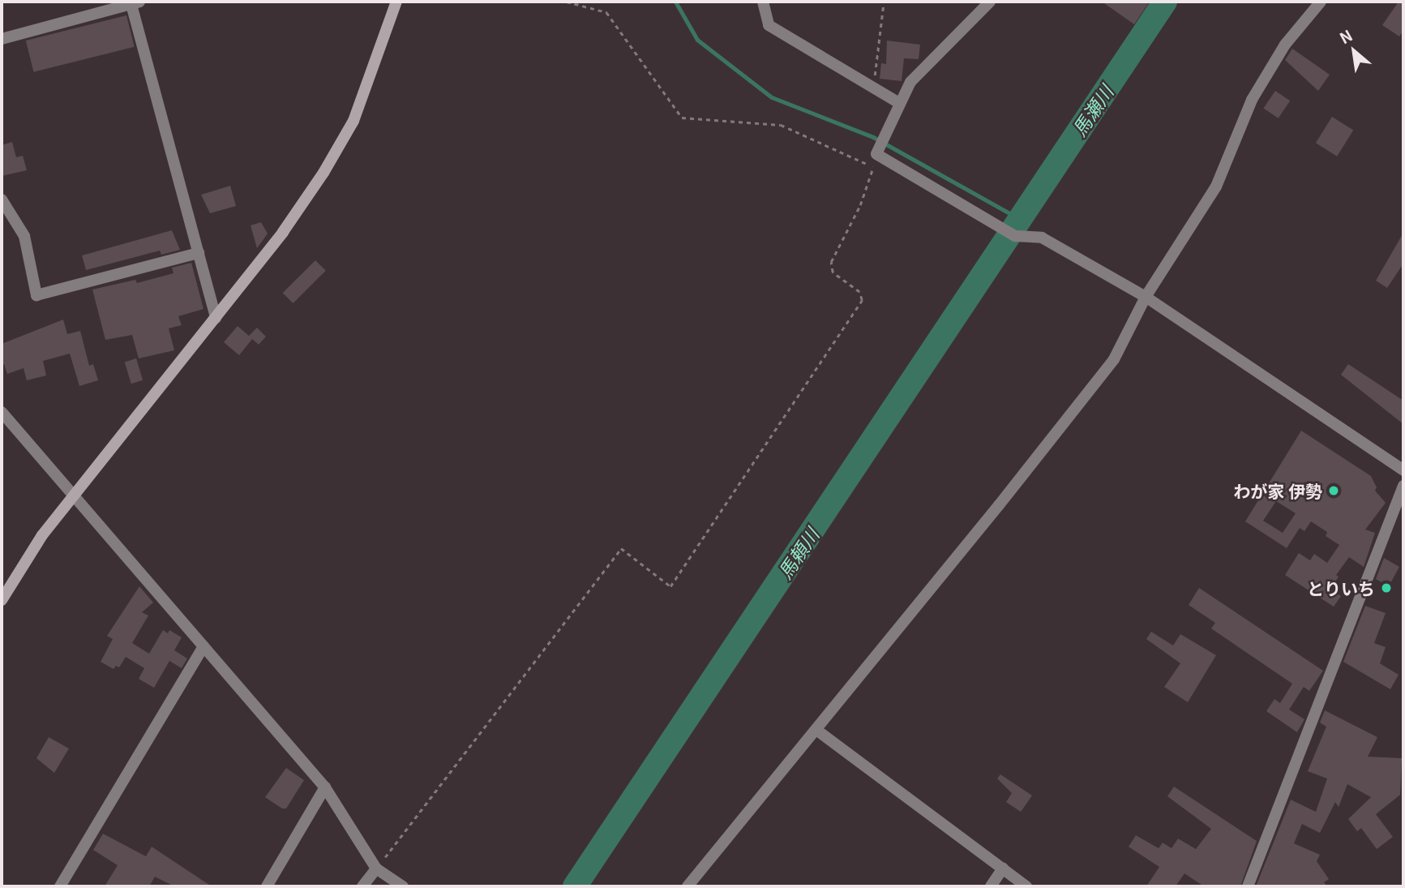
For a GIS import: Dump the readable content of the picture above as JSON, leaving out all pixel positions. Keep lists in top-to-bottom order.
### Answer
{
  "water": ["馬瀬川", "馬頼川"],
  "places": ["わが家 伊勢", "とりいち"],
  "north": "top left"
}
